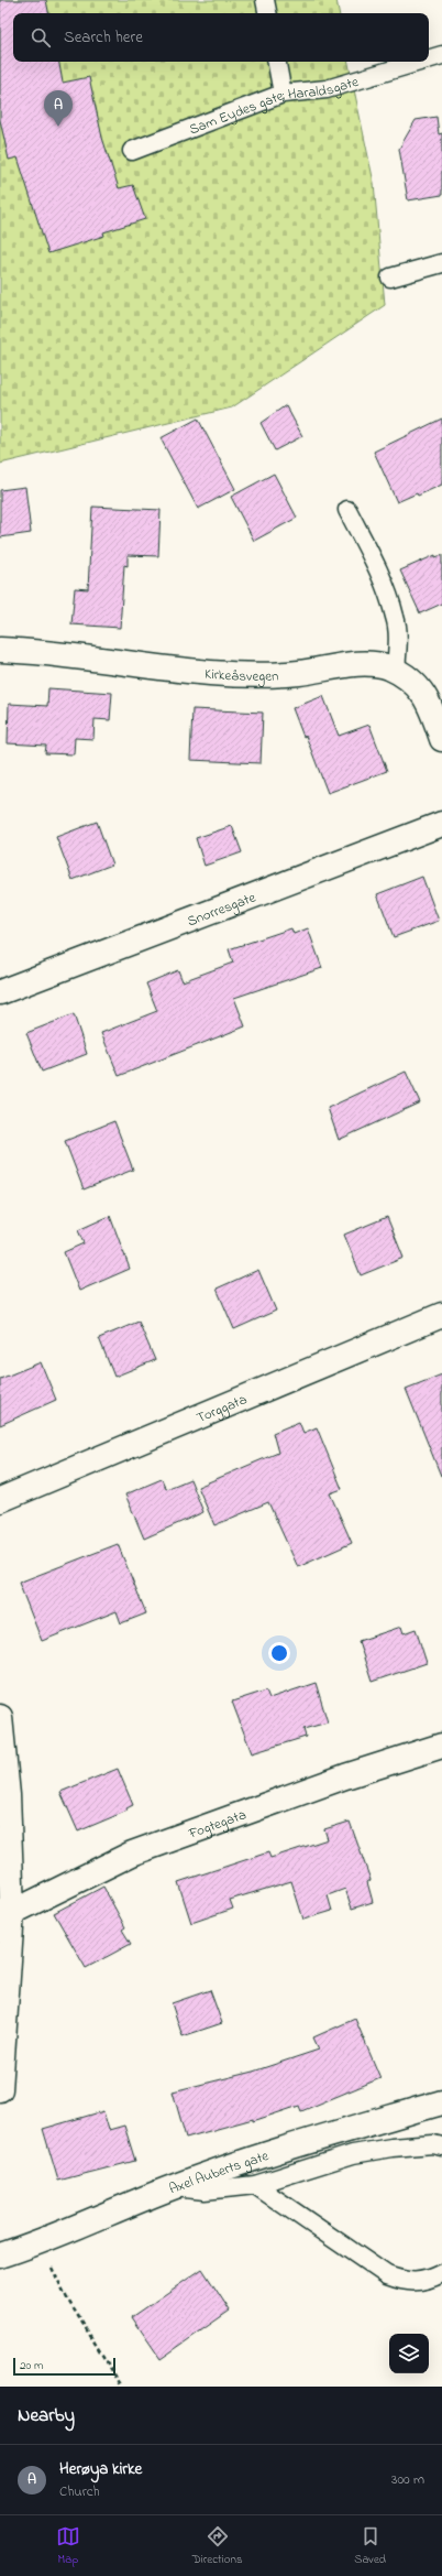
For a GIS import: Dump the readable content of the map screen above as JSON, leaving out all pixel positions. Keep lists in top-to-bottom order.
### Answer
{
  "streets": {
    "street": [
      "Kirkeåsvegen",
      "Snorresgate",
      "Torggata",
      "Fogtegata",
      "Axel Auberts gate"
    ],
    "lane": ["Sam Eydes gate; Haraldsgate"]
  },
  "scale_bar": "20 m",
  "page": {
    "search": "Search here",
    "pins": "A",
    "scale": "20 m",
    "heading": "Nearby",
    "list": [
      {
        "mark": "A",
        "name": "Herøya kirke",
        "note": "Church",
        "value": "300 m"
      }
    ],
    "nav": ["Map", "Directions", "Saved"]
  }
}
